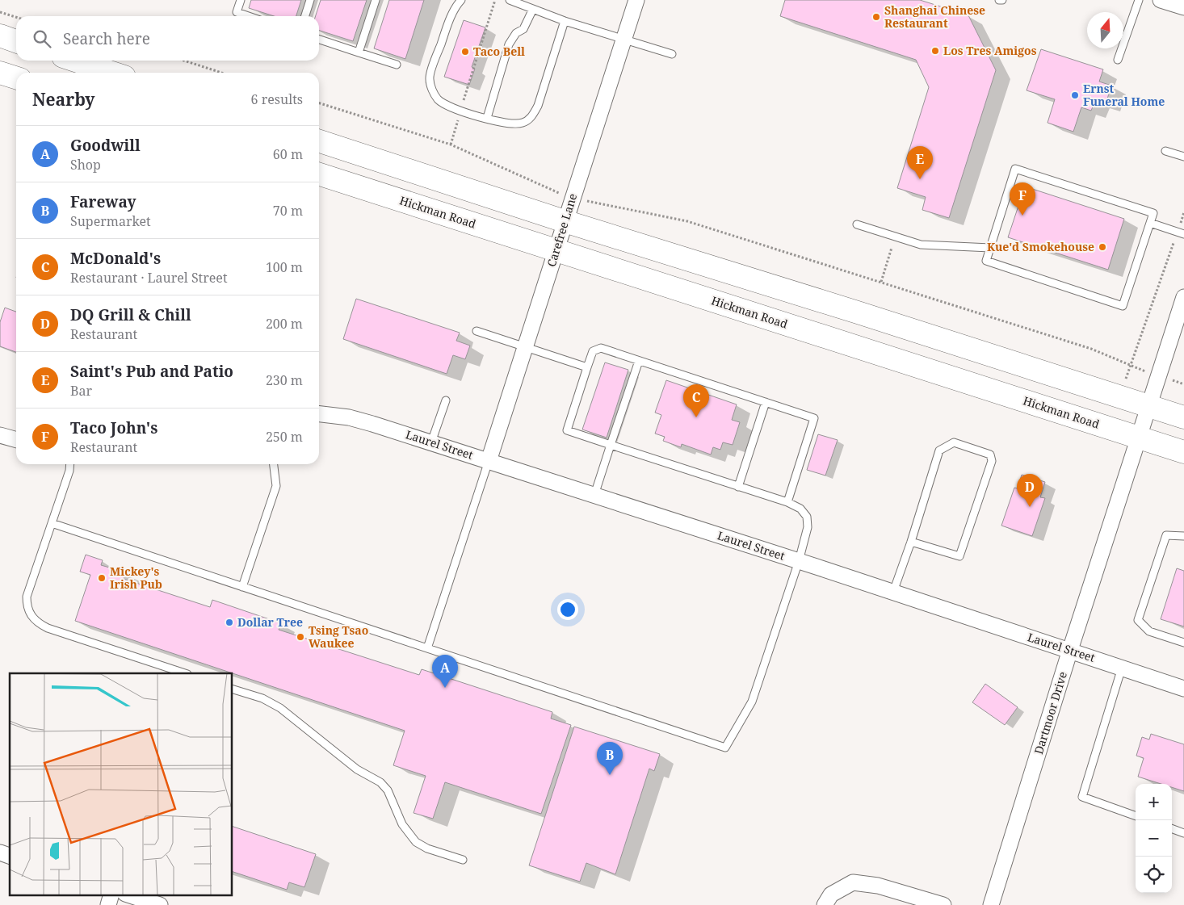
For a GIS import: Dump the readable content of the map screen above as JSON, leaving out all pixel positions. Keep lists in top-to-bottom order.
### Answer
{
  "streets": {
    "highway": ["Hickman Road"],
    "street": ["Carefree Lane", "Laurel Street", "Dartmoor Drive"]
  },
  "crossings": [
    ["Hickman Road", "Carefree Lane"],
    ["Hickman Road", "Dartmoor Drive"],
    ["Carefree Lane", "Laurel Street"],
    ["Laurel Street", "Dartmoor Drive"]
  ],
  "places": [
    "Shanghai Chinese Restaurant",
    "Los Tres Amigos",
    "Taco Bell",
    "Ernst Funeral Home",
    "Kue'd Smokehouse",
    "Mickey's Irish Pub",
    "Dollar Tree",
    "Tsing Tsao Waukee"
  ],
  "north": "top",
  "page": {
    "search": "Search here",
    "heading": ["Nearby", "6 results"],
    "list": [
      {
        "mark": "A",
        "name": "Goodwill",
        "note": "Shop",
        "value": "60 m"
      },
      {
        "mark": "B",
        "name": "Fareway",
        "note": "Supermarket",
        "value": "70 m"
      },
      {
        "mark": "C",
        "name": "McDonald's",
        "note": "Restaurant · Laurel Street",
        "value": "100 m"
      },
      {
        "mark": "D",
        "name": "DQ Grill & Chill",
        "note": "Restaurant",
        "value": "200 m"
      },
      {
        "mark": "E",
        "name": "Saint's Pub and Patio",
        "note": "Bar",
        "value": "230 m"
      },
      {
        "mark": "F",
        "name": "Taco John's",
        "note": "Restaurant",
        "value": "250 m"
      }
    ],
    "pins": [
      "E",
      "F",
      "C",
      "D",
      "A",
      "B"
    ],
    "map_buttons": ["+", "−"]
  }
}
